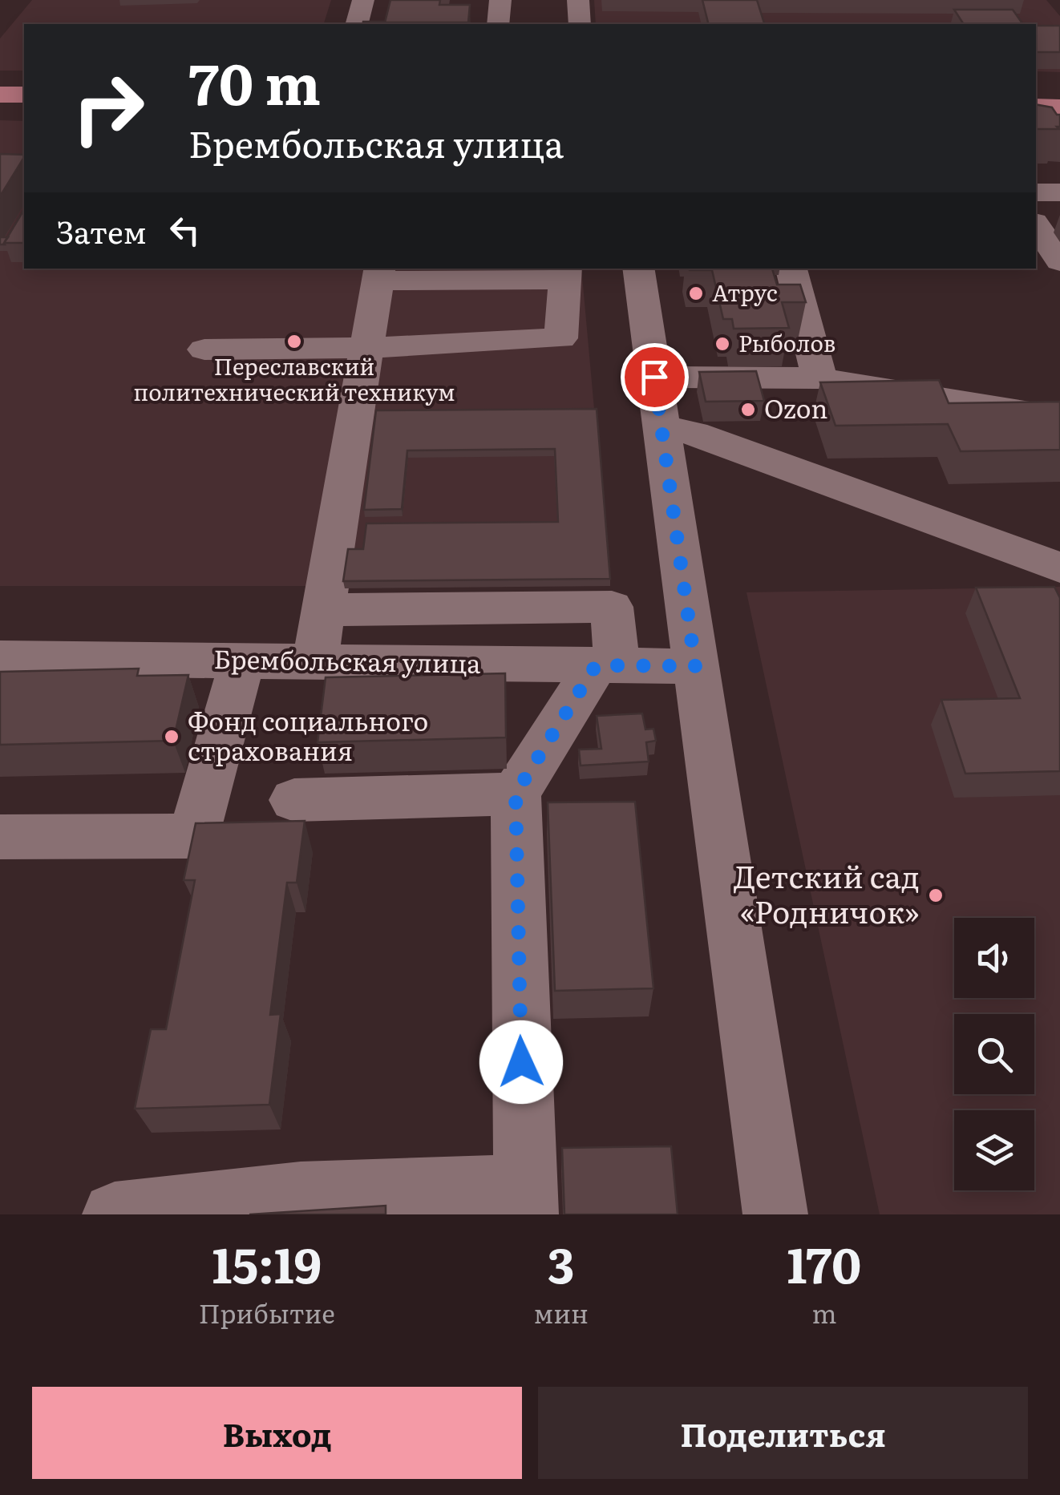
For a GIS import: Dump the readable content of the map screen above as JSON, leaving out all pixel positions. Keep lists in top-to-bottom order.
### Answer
{
  "streets": {
    "street": ["Брембольская улица"]
  },
  "places": [
    "Атрус",
    "Переславский политехнический техникум",
    "Рыболов",
    "Ozon",
    "Фонд социального страхования",
    "Детский сад «Родничок»"
  ],
  "page": {
    "turn": ["70 m", "Брембольская улица"],
    "then": "Затем",
    "eta": [
      "15:19",
      "Прибытие",
      "3",
      "мин",
      "170",
      "m"
    ],
    "buttons": ["Выход", "Поделиться"]
  }
}
